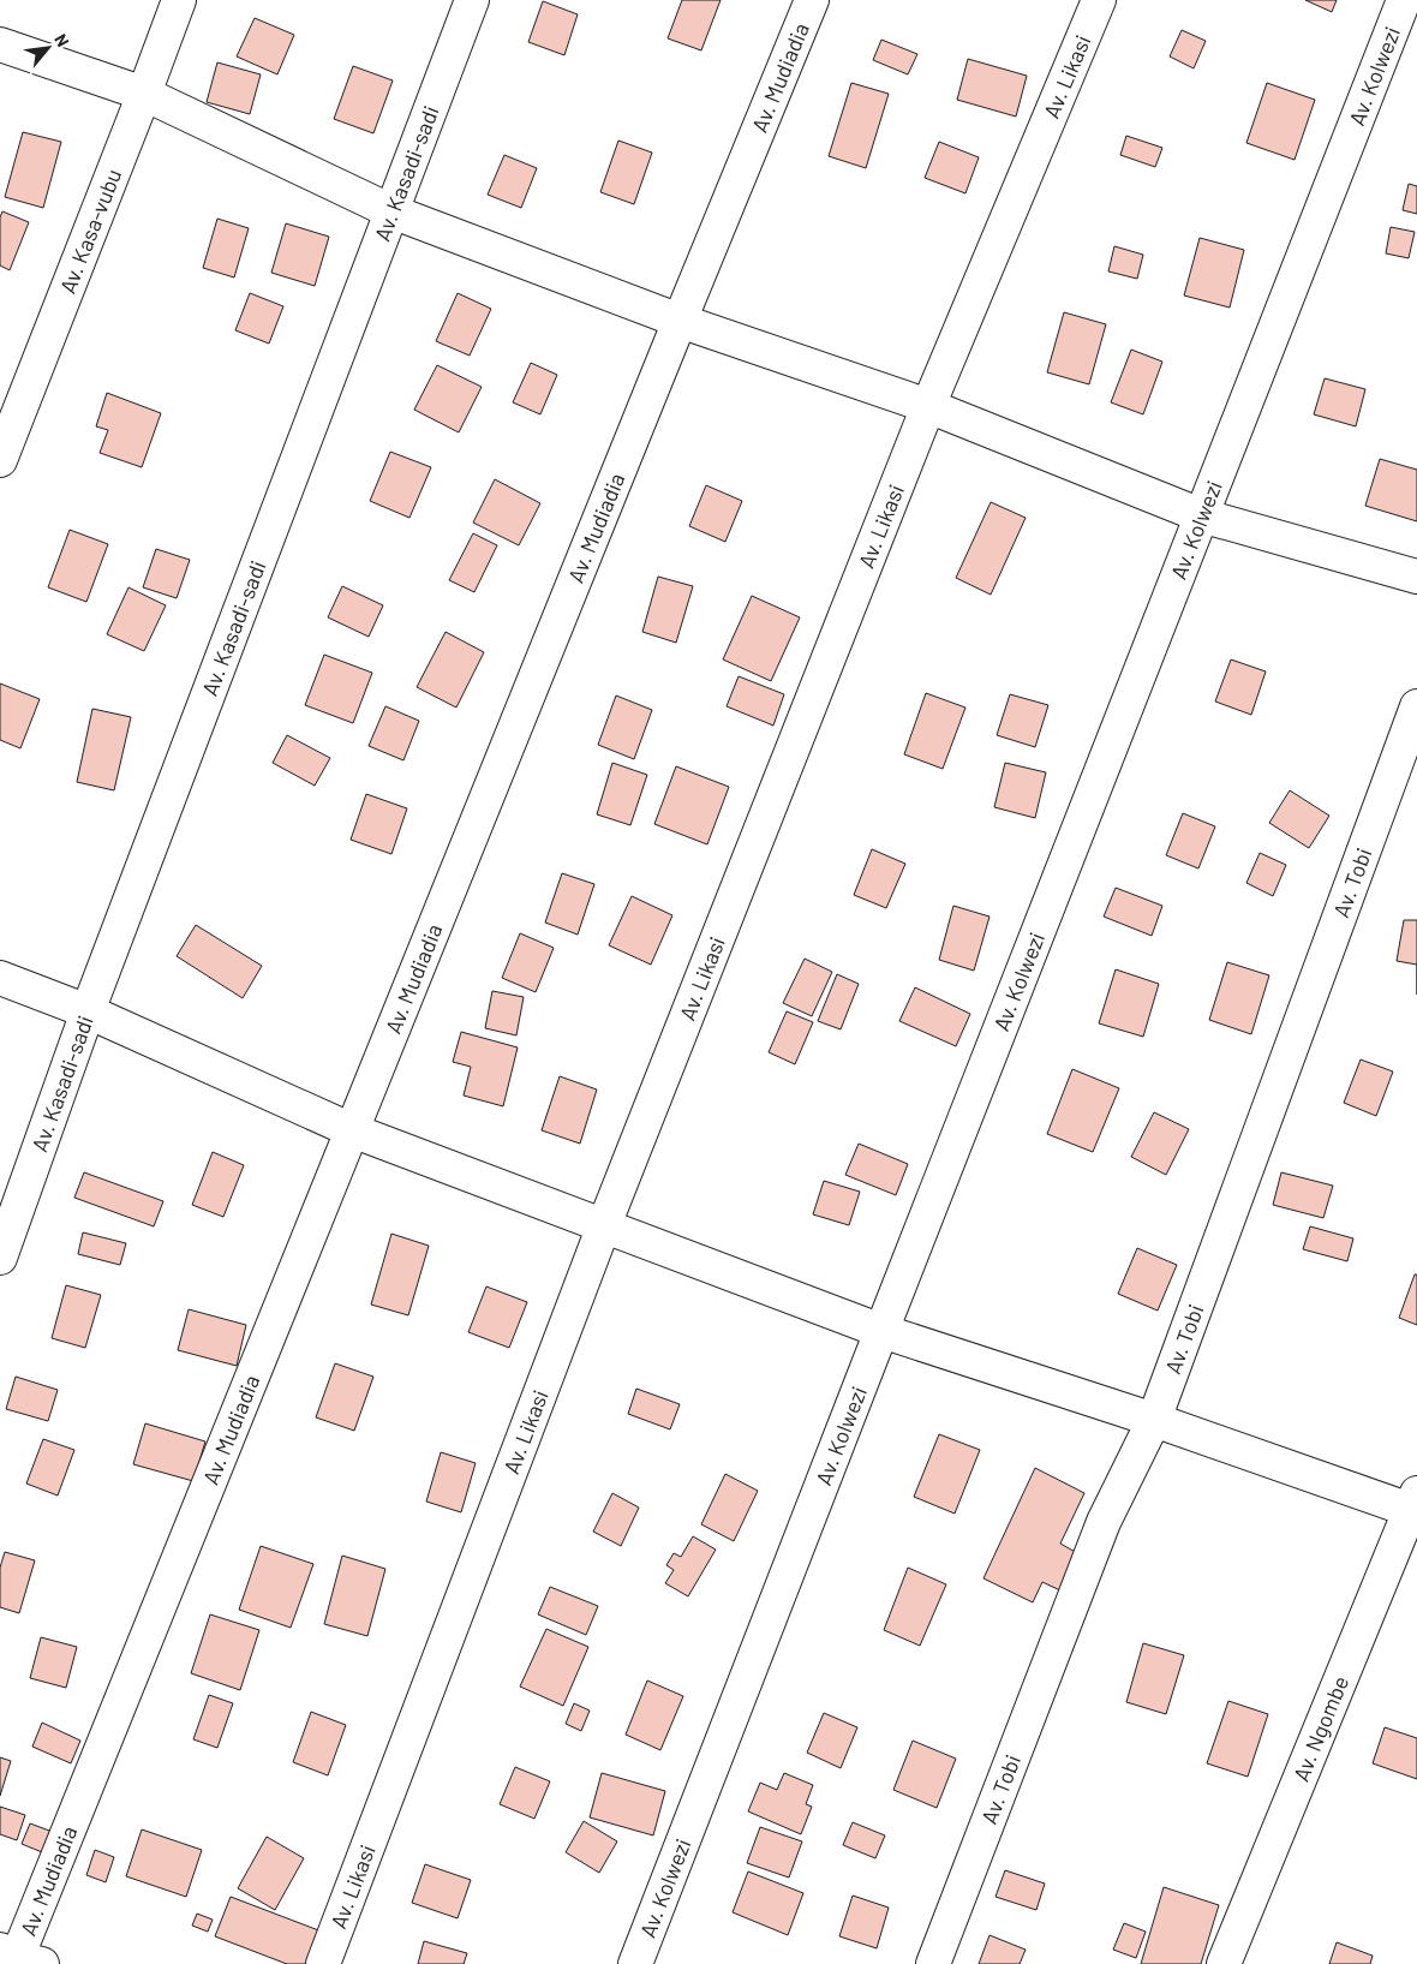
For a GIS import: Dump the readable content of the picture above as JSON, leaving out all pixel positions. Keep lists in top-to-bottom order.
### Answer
{
  "streets": {
    "street": [
      "Av. Kolwezi",
      "Av. Mudiadia",
      "Av. Likasi",
      "Av. Kasadi-sadi",
      "Av. Kasa-vubu",
      "Av. Tobi",
      "Av. Ngombe"
    ]
  },
  "north": "top right"
}
